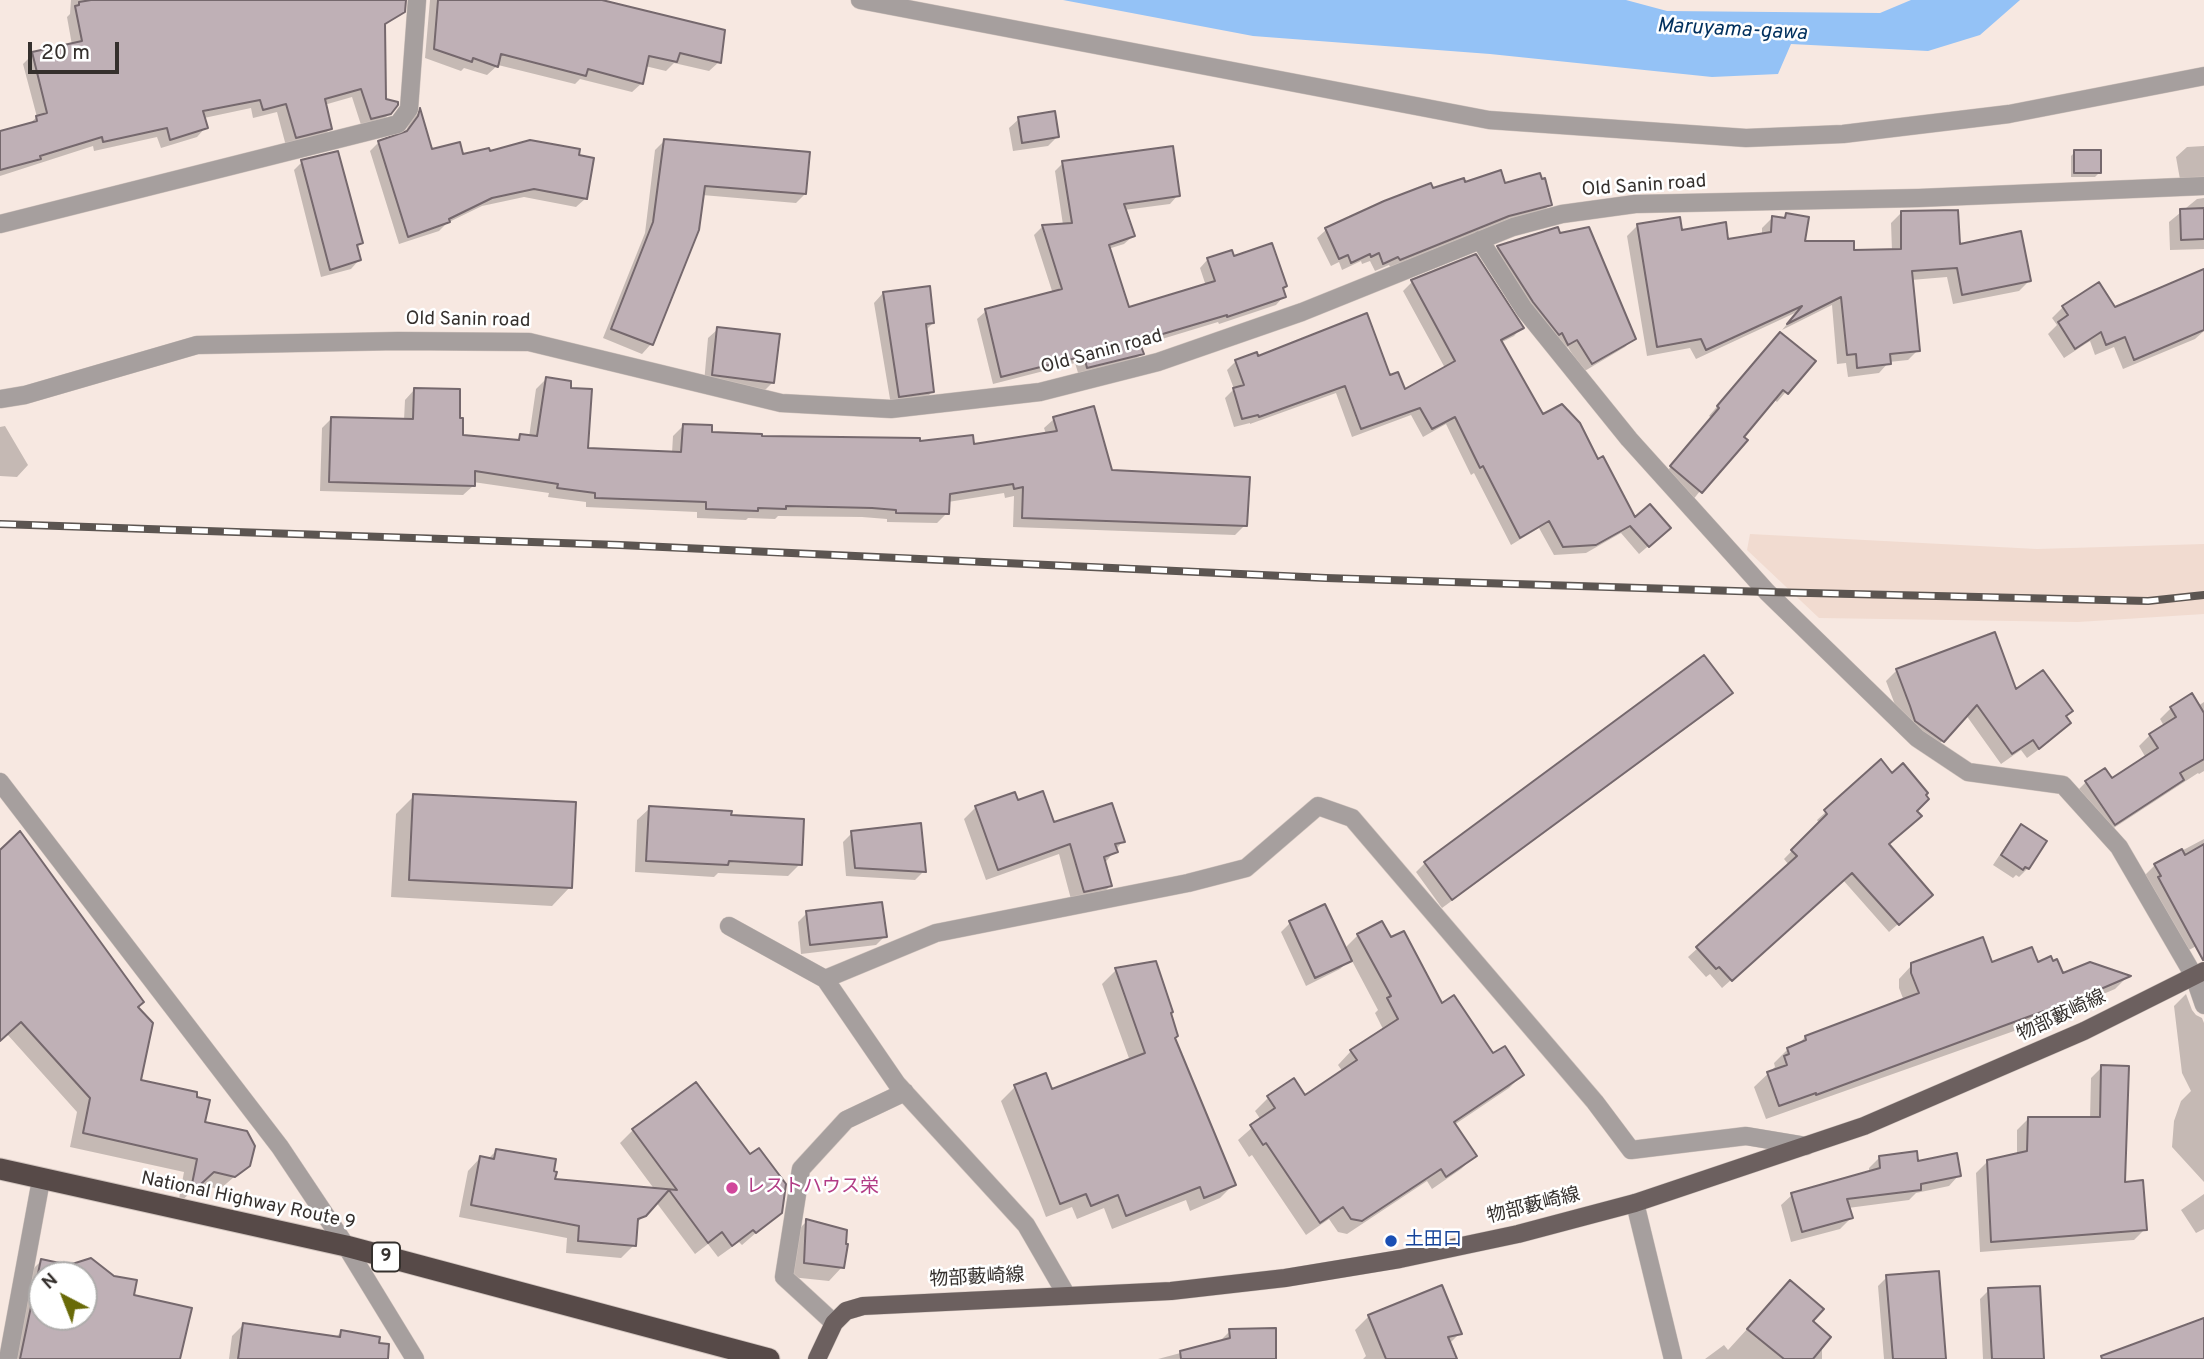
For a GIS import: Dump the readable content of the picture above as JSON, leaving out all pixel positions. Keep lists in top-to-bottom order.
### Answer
{
  "streets": {
    "highway": ["National Highway Route 9", "9"],
    "main road": ["物部藪崎線"],
    "street": ["Old Sanin road"]
  },
  "water": ["Maruyama-gawa"],
  "places": ["レストハウス栄", "土田口"],
  "scale_bar": "20 m",
  "north": "top left"
}
